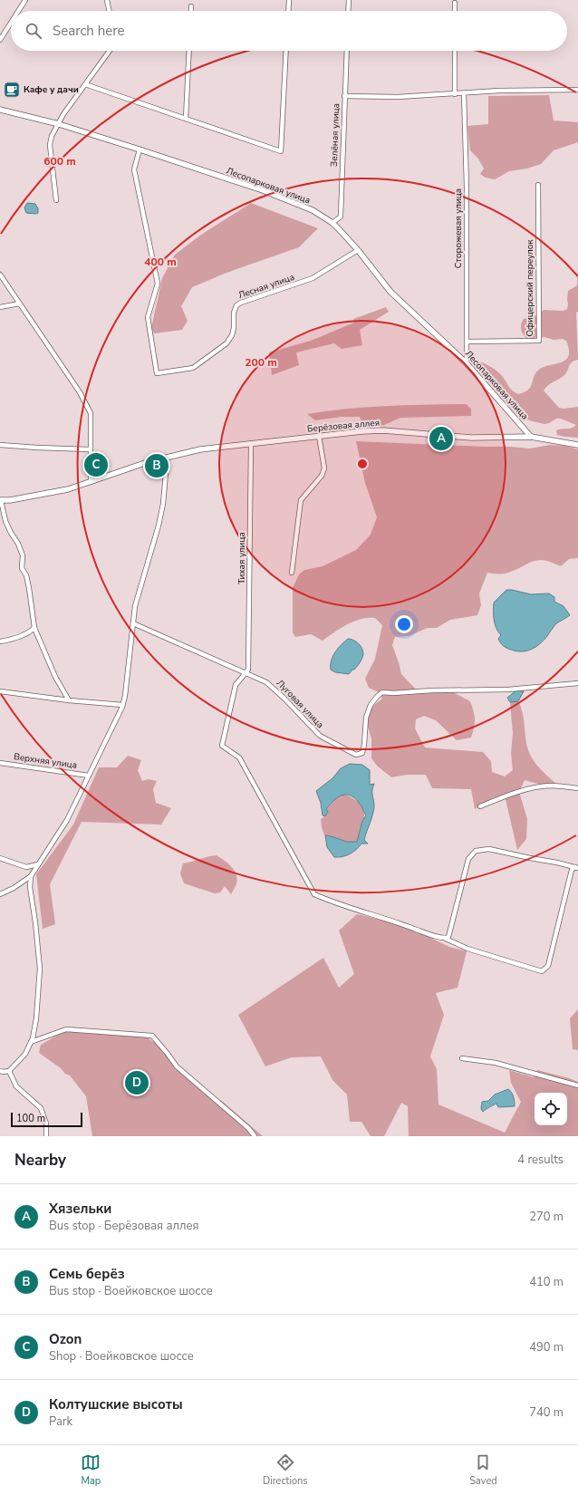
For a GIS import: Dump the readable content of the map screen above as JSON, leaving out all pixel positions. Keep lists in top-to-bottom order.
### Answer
{
  "streets": {
    "street": [
      "Зелёная улица",
      "Лесопарковая улица",
      "Сторожевая улица",
      "Лесная улица",
      "Офицерский переулок",
      "Берёзовая аллея",
      "Тихая улица",
      "Луговая улица",
      "Верхняя улица"
    ]
  },
  "crossings": [
    ["Зелёная улица", "Лесопарковая улица"],
    ["Лесопарковая улица", "Сторожевая улица"],
    ["Лесопарковая улица", "Лесная улица"],
    ["Лесопарковая улица", "Берёзовая аллея"],
    ["Сторожевая улица", "Офицерский переулок"],
    ["Берёзовая аллея", "Тихая улица"],
    ["Тихая улица", "Луговая улица"]
  ],
  "places": {
    "cafe": ["Кафе у дачи"]
  },
  "scale_bar": "100 m",
  "page": {
    "search": "Search here",
    "pins": [
      "A",
      "C",
      "B",
      "D"
    ],
    "scale": "100 m",
    "heading": ["Nearby", "4 results"],
    "list": [
      {
        "mark": "A",
        "name": "Хязельки",
        "note": "Bus stop · Берёзовая аллея",
        "value": "270 m"
      },
      {
        "mark": "B",
        "name": "Семь берёз",
        "note": "Bus stop · Воейковское шоссе",
        "value": "410 m"
      },
      {
        "mark": "C",
        "name": "Ozon",
        "note": "Shop · Воейковское шоссе",
        "value": "490 m"
      },
      {
        "mark": "D",
        "name": "Колтушские высоты",
        "note": "Park",
        "value": "740 m"
      }
    ],
    "nav": ["Map", "Directions", "Saved"]
  },
  "rings": ["600 m", "400 m", "200 m"]
}
